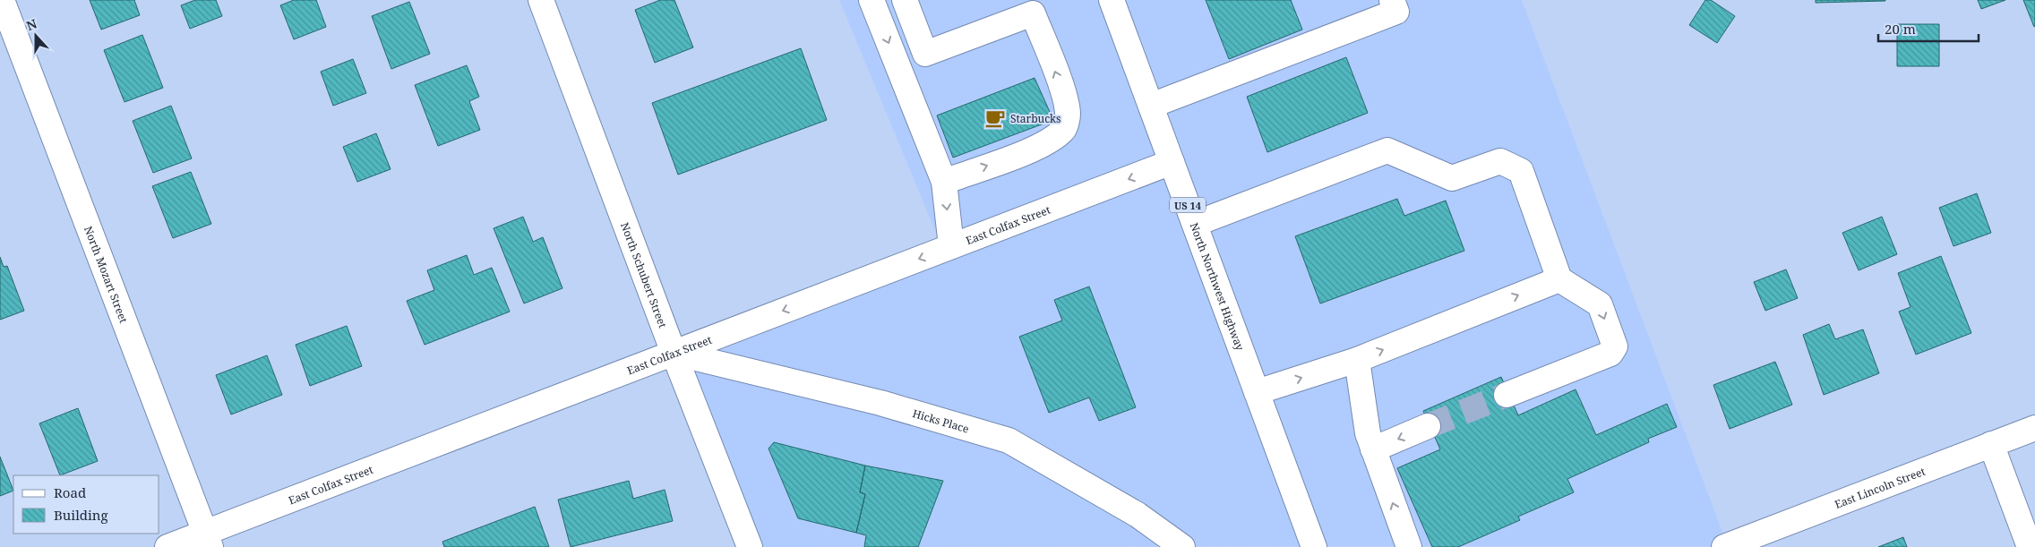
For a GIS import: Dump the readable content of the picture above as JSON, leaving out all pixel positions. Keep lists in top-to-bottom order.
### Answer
{
  "streets": {
    "street": [
      "US 14",
      "East Colfax Street",
      "North Mozart Street",
      "North Schubert Street",
      "North Northwest Highway",
      "Hicks Place",
      "East Lincoln Street"
    ]
  },
  "crossings": [
    ["East Colfax Street", "North Mozart Street"],
    ["East Colfax Street", "North Schubert Street"],
    ["East Colfax Street", "North Northwest Highway"],
    ["East Colfax Street", "Hicks Place"],
    ["North Schubert Street", "Hicks Place"]
  ],
  "one_way": ["East Colfax Street"],
  "places": {
    "cafe": ["Starbucks"]
  },
  "legend": ["Road", "Building"],
  "scale_bar": "20 m",
  "north": "top"
}
